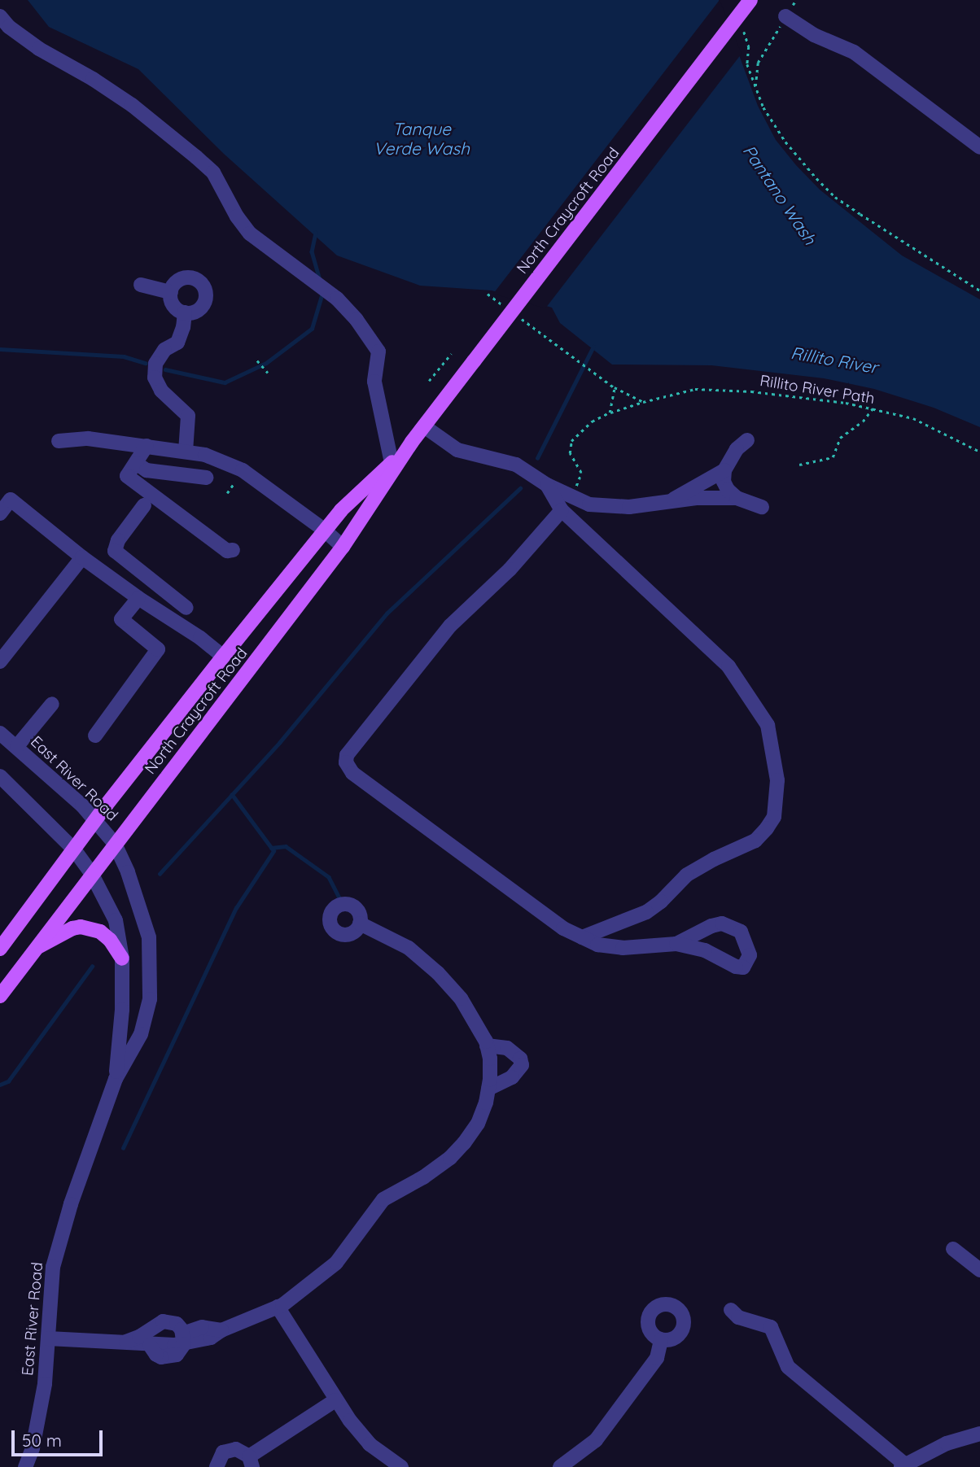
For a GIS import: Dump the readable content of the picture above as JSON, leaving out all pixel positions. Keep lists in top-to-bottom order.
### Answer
{
  "streets": {
    "main road": ["North Craycroft Road"],
    "street": ["East River Road"],
    "path": ["Rillito River Path"]
  },
  "crossings": [
    ["North Craycroft Road", "East River Road"]
  ],
  "water": ["Tanque Verde Wash", "Pantano Wash", "Rillito River"],
  "scale_bar": "50 m"
}
